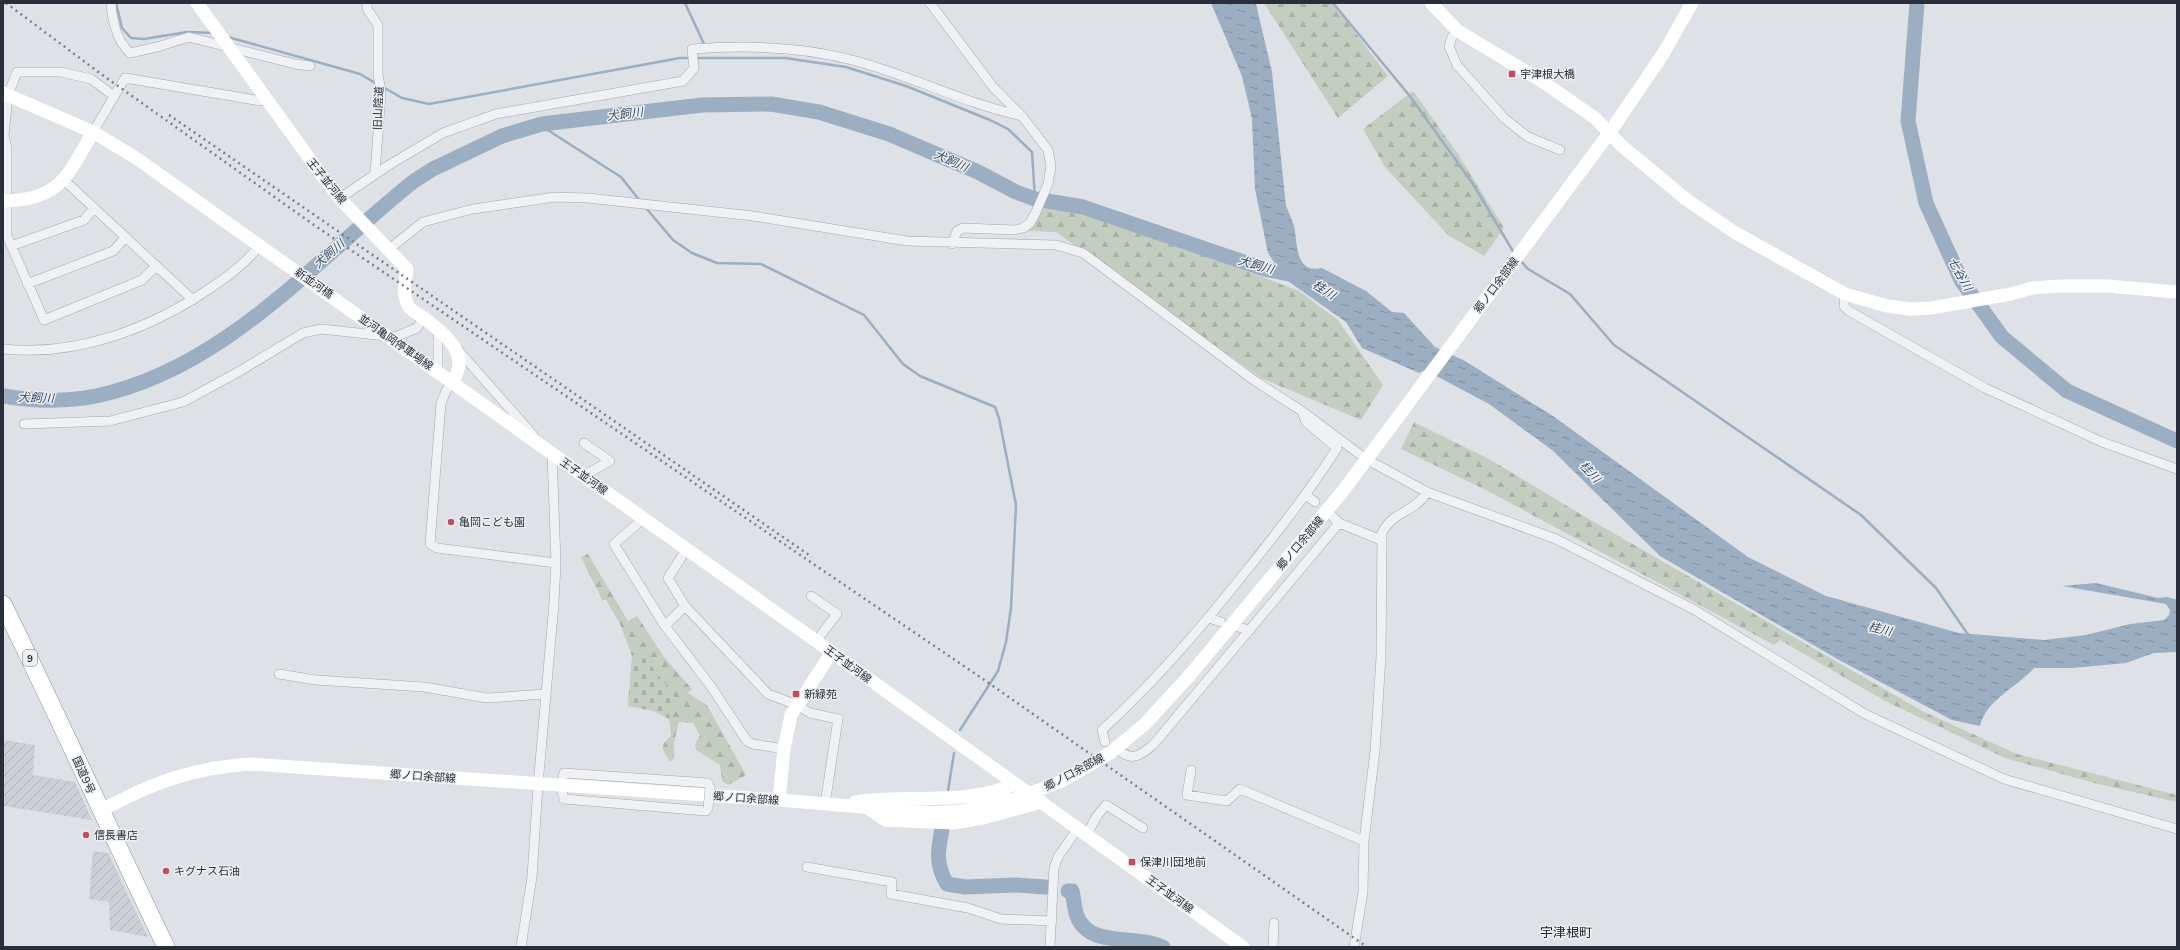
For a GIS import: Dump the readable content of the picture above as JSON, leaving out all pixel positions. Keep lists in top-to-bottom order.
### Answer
{
  "streets": {
    "highway": ["9", "国道9号"],
    "main road": [
      "王子並河線",
      "新並河橋",
      "郷ノ口余部線",
      "並河亀岡停車場線"
    ],
    "street": ["旧山陰道"]
  },
  "crossings": [
    ["王子並河線", "並河亀岡停車場線"],
    ["新並河橋", "並河亀岡停車場線"],
    ["郷ノ口余部線", "国道9号"]
  ],
  "districts": ["宇津根町"],
  "water": ["犬飼川", "七谷川", "桂川"],
  "places": {
    "transit": ["宇津根大橋", "新緑苑", "保津川団地前"],
    "other": ["亀岡こども園", "信長書店", "キグナス石油"]
  }
}
